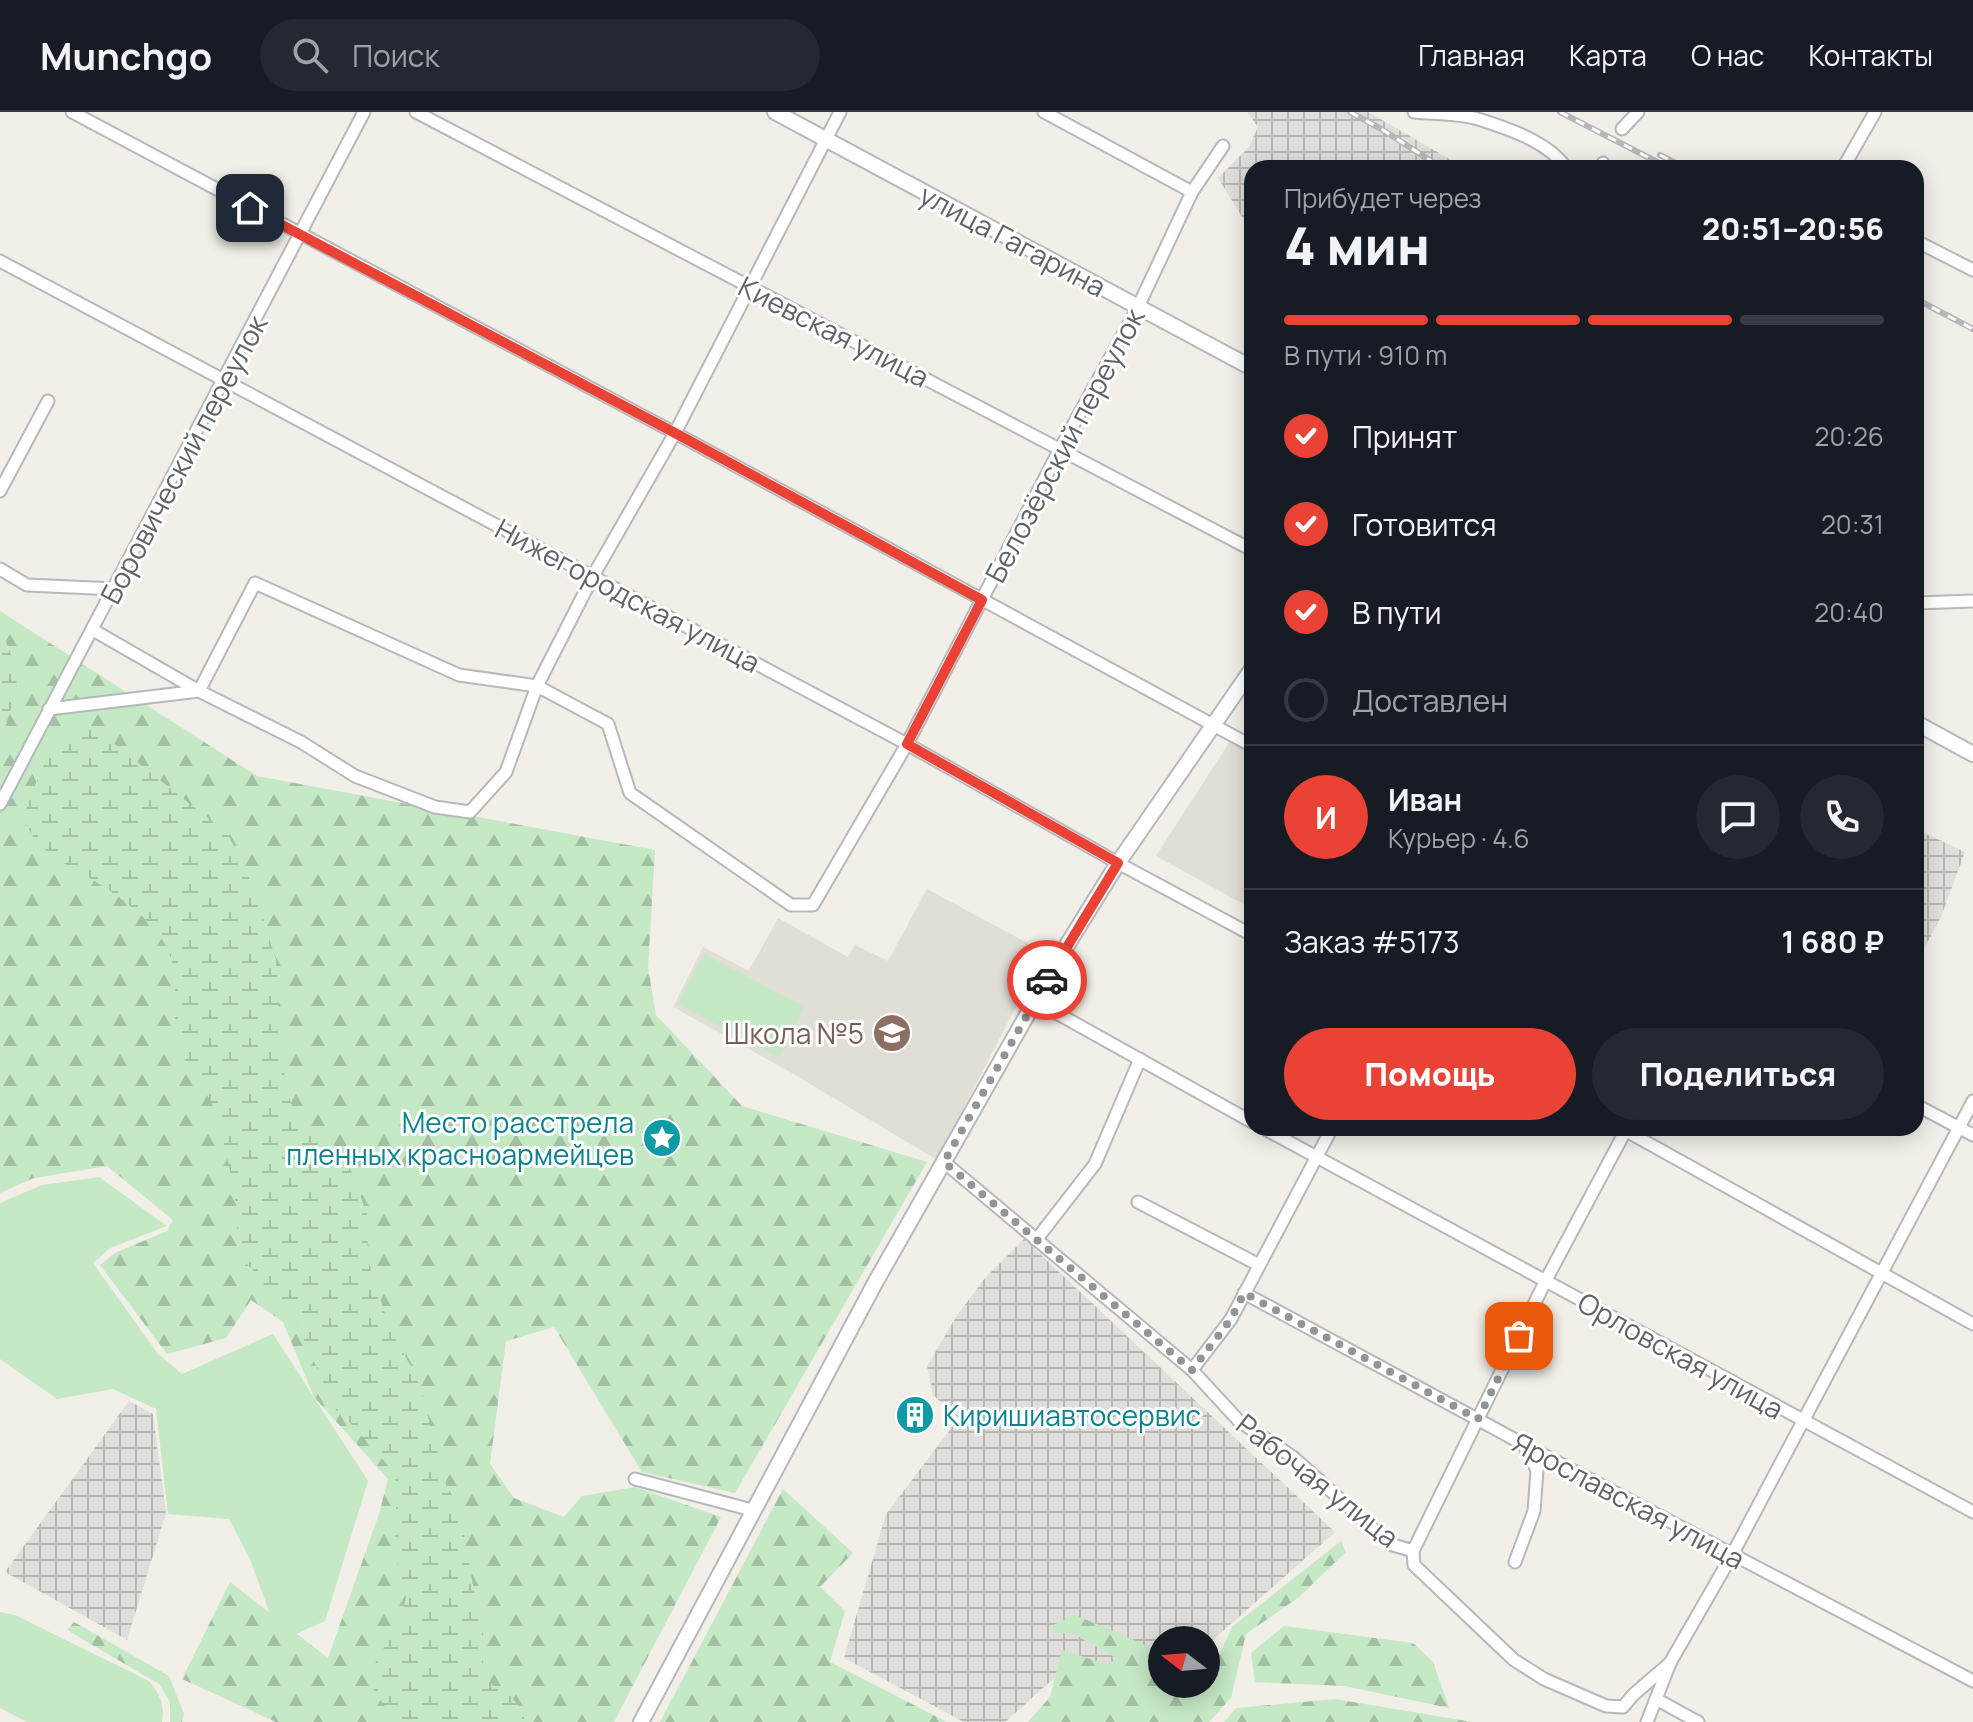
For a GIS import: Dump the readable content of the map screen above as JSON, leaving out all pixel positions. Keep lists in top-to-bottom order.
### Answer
{
  "streets": {
    "street": [
      "улица Гагарина",
      "Киевская улица",
      "Белозёрский переулок",
      "Боровический переулок",
      "Нижегородская улица",
      "Орловская улица",
      "Рабочая улица",
      "Ярославская улица"
    ]
  },
  "crossings": [
    ["улица Гагарина", "Белозёрский переулок"],
    ["Киевская улица", "Белозёрский переулок"],
    ["Белозёрский переулок", "Нижегородская улица"],
    ["Боровический переулок", "Нижегородская улица"]
  ],
  "places": {
    "school or university": ["Школа №5"],
    "place": ["Место расстрела пленных красноармейцев"],
    "building": ["Киришиавтосервис"]
  },
  "north": "left",
  "page": {
    "header": "Munchgo",
    "search": "Поиск",
    "nav": [
      "Главная",
      "Карта",
      "О нас",
      "Контакты"
    ],
    "heading": ["4 мин", "Прибудет через", "20:51–20:56"],
    "panel": [
      "Иван",
      "Курьер · 4.6",
      "Заказ #5173",
      "1 680 ₽"
    ],
    "bar": "В пути · 910 m",
    "list": [
      ["Принят", "20:26"],
      ["Готовится", "20:31"],
      ["В пути", "20:40"],
      "Доставлен"
    ],
    "round": "И",
    "buttons": ["Помощь", "Поделиться"]
  }
}
